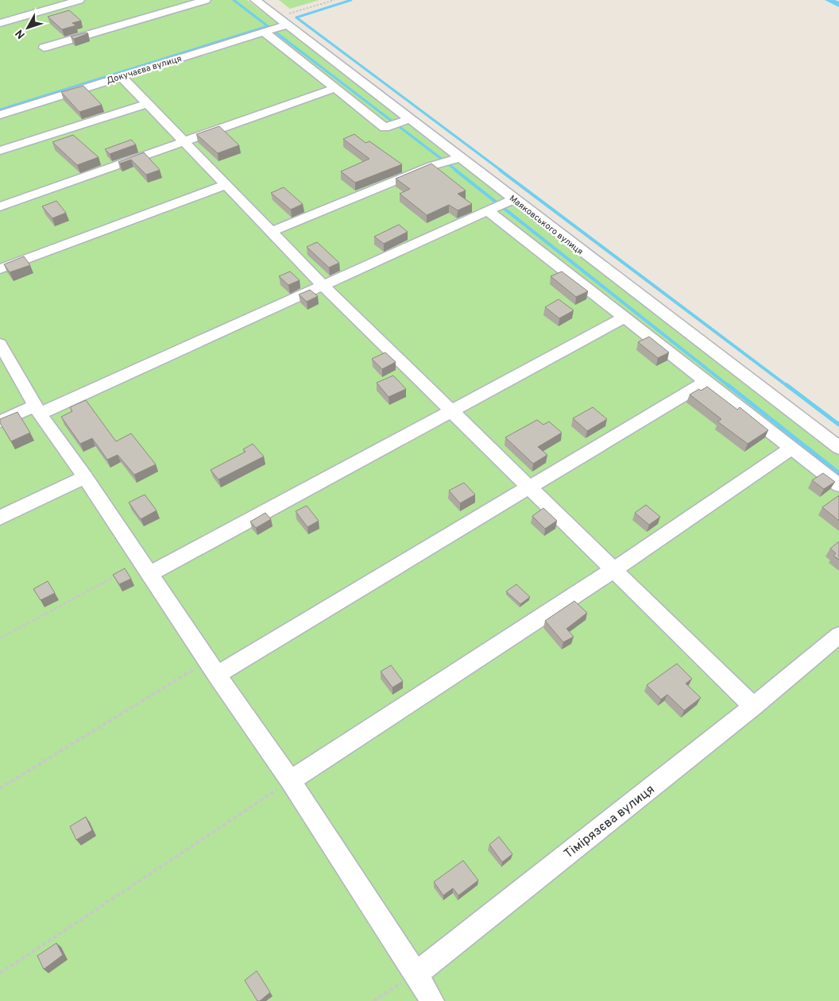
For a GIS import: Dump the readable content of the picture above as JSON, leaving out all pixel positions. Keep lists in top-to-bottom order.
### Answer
{
  "streets": {
    "street": ["Докучаєва вулиця", "Маяковського вулиця", "Тімірязєва вулиця"]
  },
  "crossings": [
    ["Докучаєва вулиця", "Маяковського вулиця"]
  ],
  "north": "bottom left"
}
